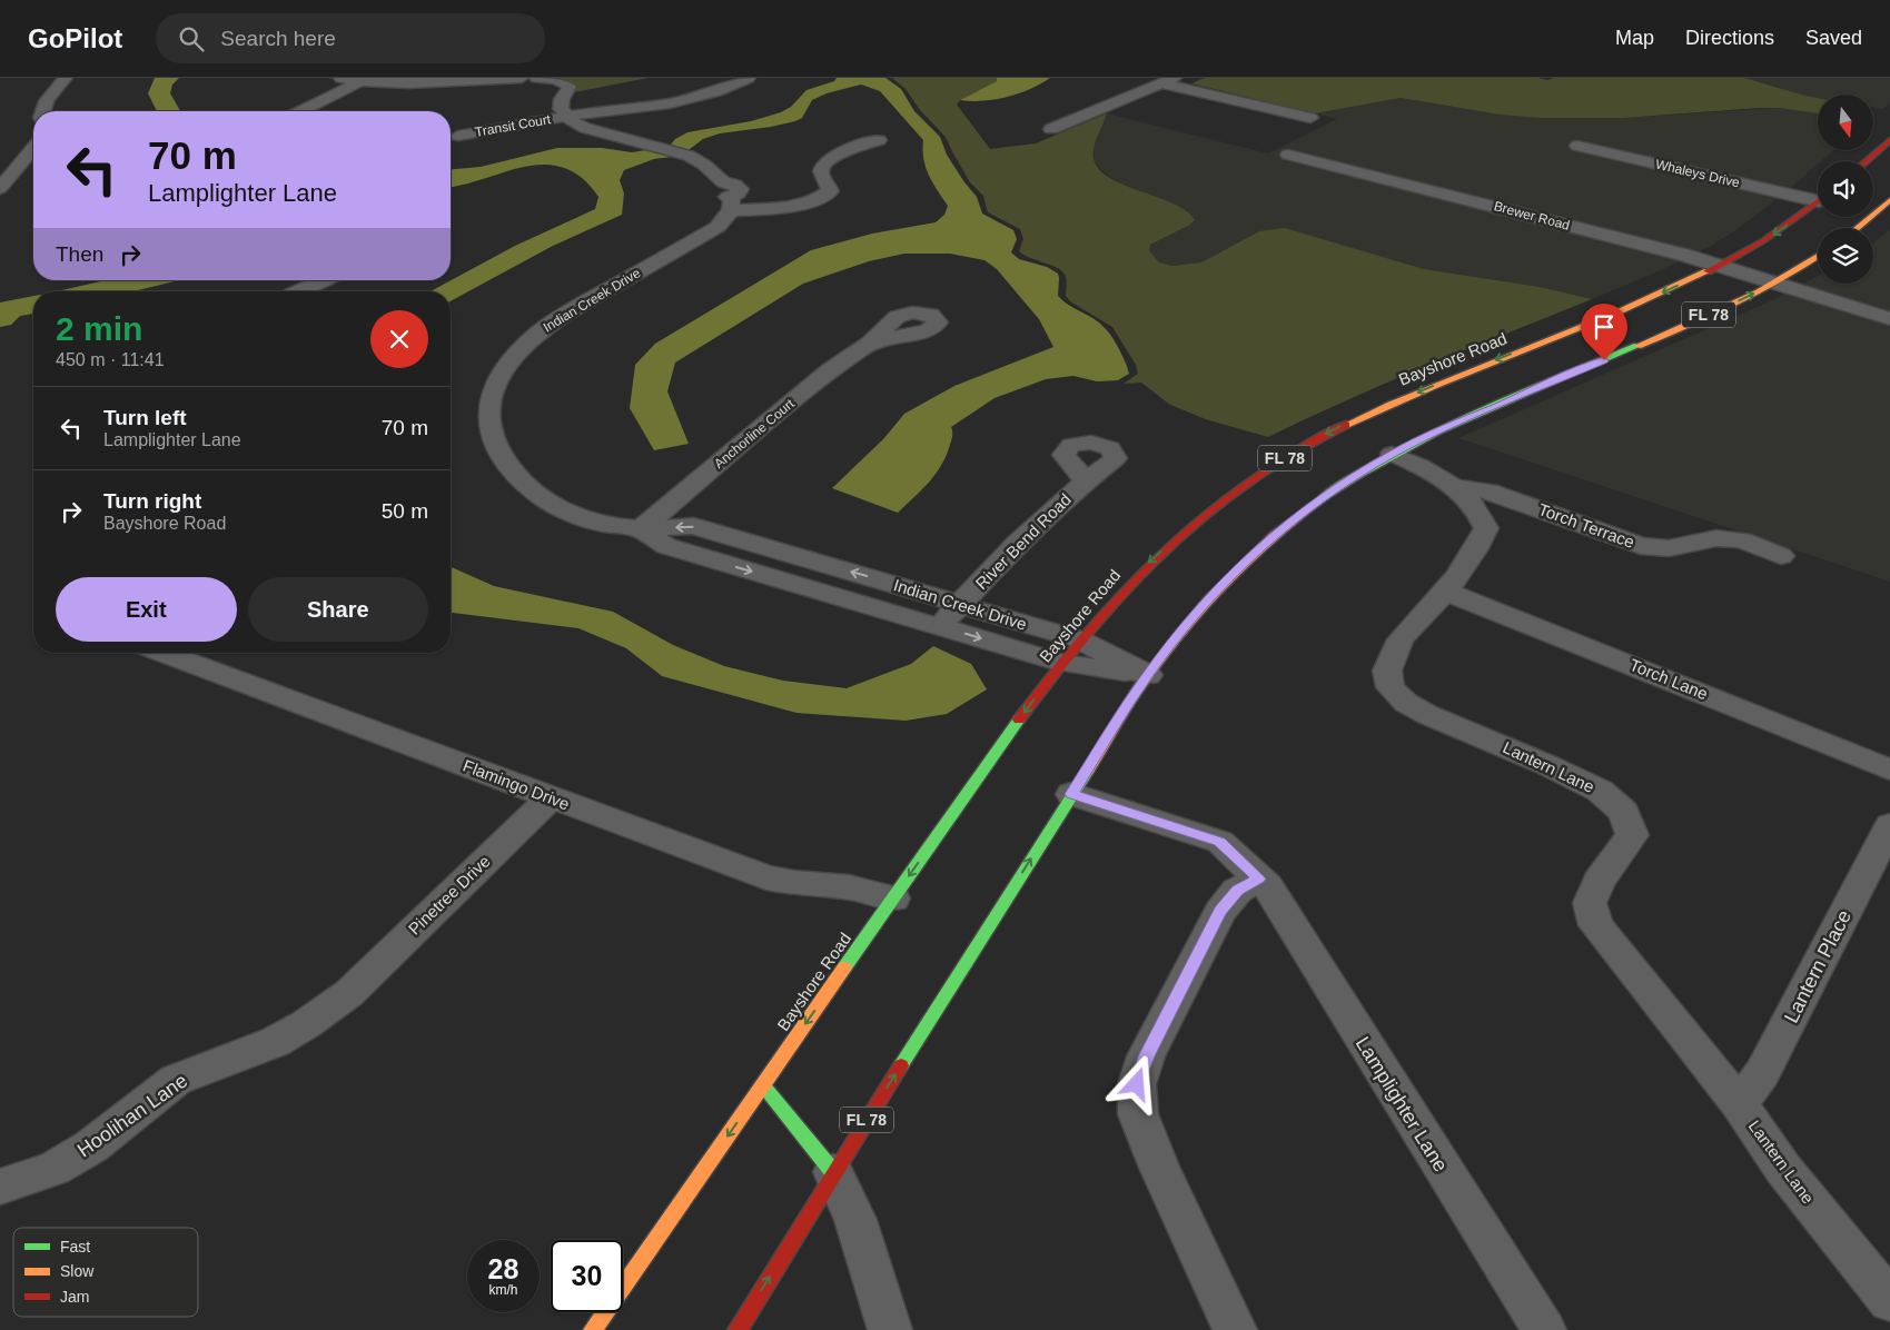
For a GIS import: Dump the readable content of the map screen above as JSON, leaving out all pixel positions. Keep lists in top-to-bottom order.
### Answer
{
  "streets": {
    "main road": ["FL 78", "Bayshore Road"],
    "street": [
      "Transit Court",
      "Whaleys Drive",
      "Brewer Road",
      "Indian Creek Drive",
      "Anchorline Court",
      "Torch Terrace",
      "River Bend Road",
      "Torch Lane",
      "Lantern Lane",
      "Flamingo Drive",
      "Pinetree Drive",
      "Lantern Place",
      "Lamplighter Lane",
      "Hoolihan Lane"
    ]
  },
  "crossings": [
    ["Brewer Road", "FL 78"],
    ["Brewer Road", "Bayshore Road"],
    ["Indian Creek Drive", "FL 78"],
    ["Indian Creek Drive", "Bayshore Road"],
    ["Indian Creek Drive", "Anchorline Court"],
    ["Indian Creek Drive", "River Bend Road"],
    ["FL 78", "Lantern Lane"],
    ["FL 78", "Lamplighter Lane"],
    ["Bayshore Road", "Flamingo Drive"],
    ["Torch Terrace", "Lantern Lane"],
    ["Torch Lane", "Lantern Lane"],
    ["Lantern Lane", "Lantern Place"],
    ["Flamingo Drive", "Pinetree Drive"],
    ["Pinetree Drive", "Hoolihan Lane"]
  ],
  "legend": ["Fast", "Slow", "Jam"],
  "north": "bottom",
  "page": {
    "header": "GoPilot",
    "search": "Search here",
    "nav": ["Map", "Directions", "Saved"],
    "turn": ["70 m", "Lamplighter Lane"],
    "then": "Then",
    "heading": ["2 min", "450 m · 11:41"],
    "list": [
      {
        "name": "Turn left",
        "note": "Lamplighter Lane",
        "value": "70 m"
      },
      {
        "name": "Turn right",
        "note": "Bayshore Road",
        "value": "50 m"
      }
    ],
    "buttons": ["Exit", "Share"],
    "speed": "28 km/h",
    "limit": "30"
  }
}
